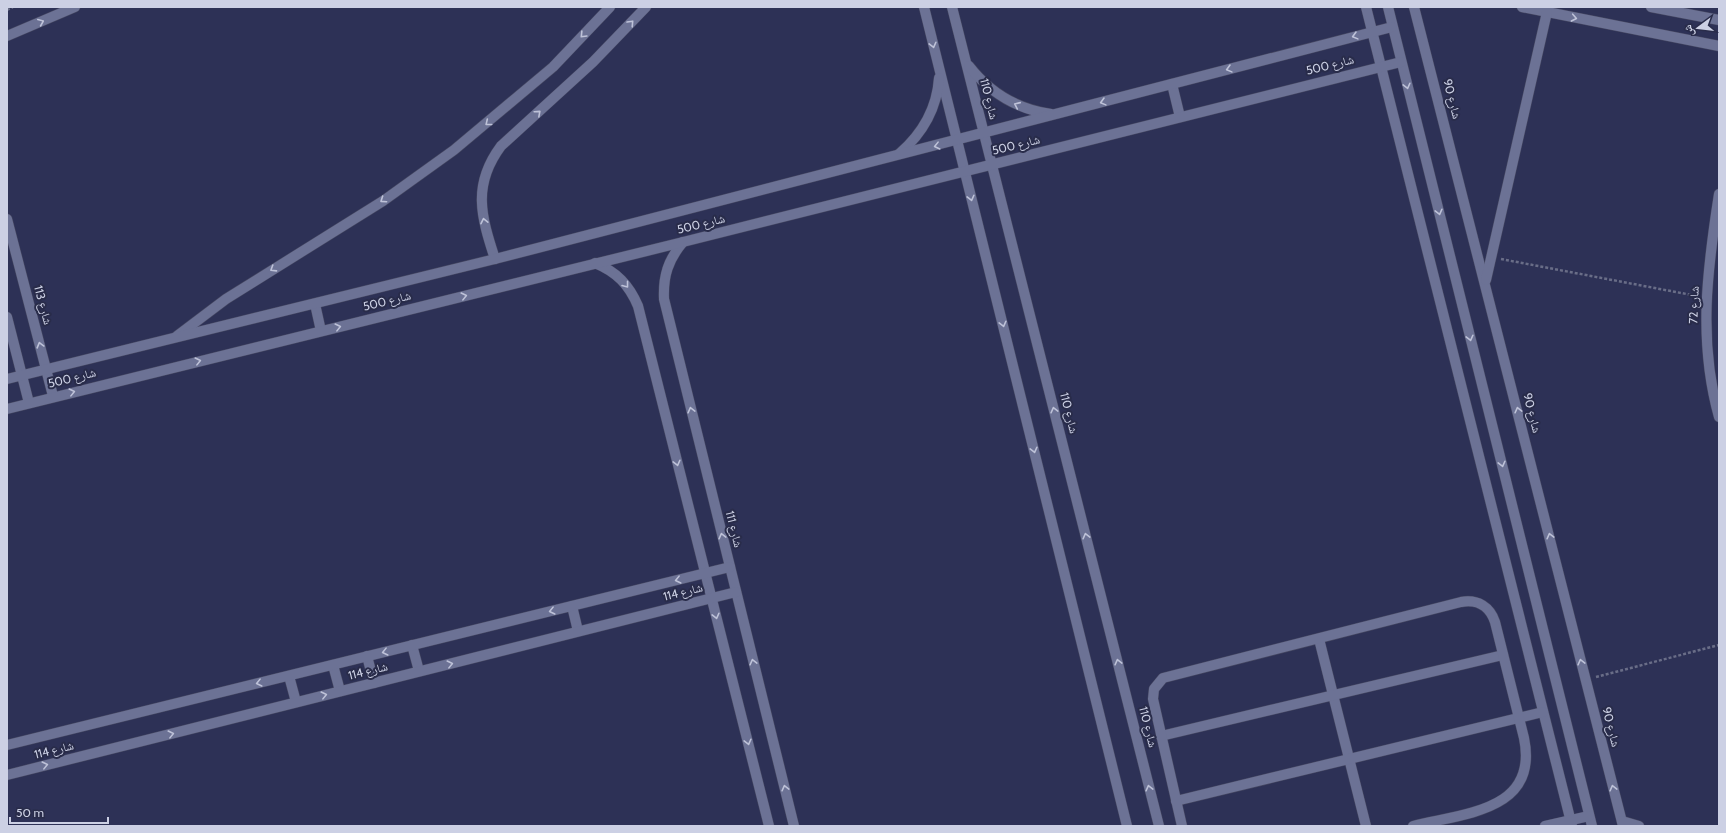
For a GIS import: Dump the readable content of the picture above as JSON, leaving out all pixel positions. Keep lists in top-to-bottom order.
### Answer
{
  "streets": {
    "street": [
      "شارع 500",
      "شارع 110",
      "شارع 90",
      "شارع 113",
      "شارع 72",
      "شارع 111",
      "شارع 114"
    ]
  },
  "crossings": [
    ["شارع 500", "شارع 110"],
    ["شارع 500", "شارع 113"],
    ["شارع 500", "شارع 111"],
    ["شارع 111", "شارع 114"]
  ],
  "scale_bar": "50 m",
  "north": "left"
}
